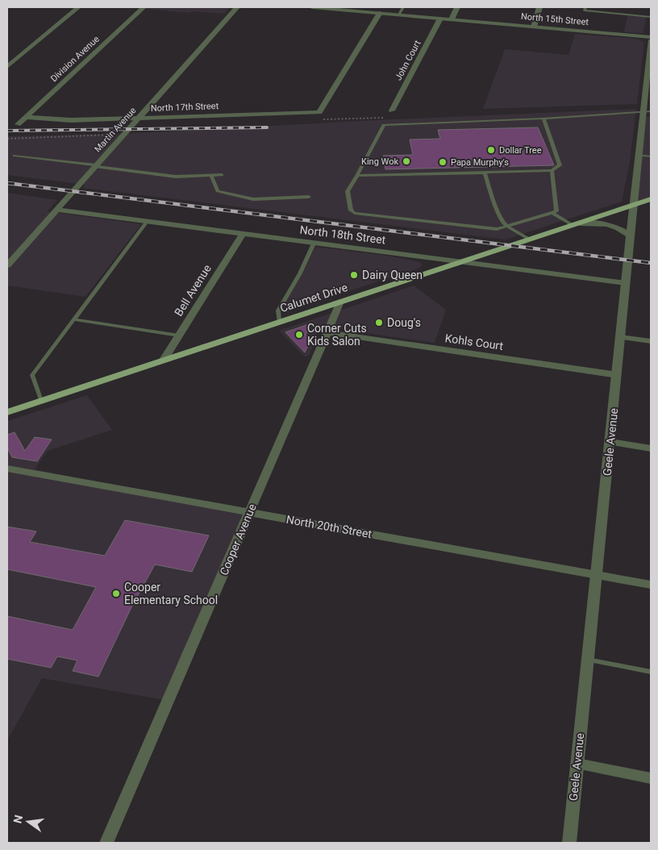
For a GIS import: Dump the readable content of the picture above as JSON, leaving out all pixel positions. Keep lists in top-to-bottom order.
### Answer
{
  "streets": {
    "main road": ["Calumet Drive"],
    "street": [
      "North 15th Street",
      "Division Avenue",
      "John Court",
      "North 17th Street",
      "Martin Avenue",
      "North 18th Street",
      "Bell Avenue",
      "Kohls Court",
      "Geele Avenue",
      "North 20th Street",
      "Cooper Avenue"
    ]
  },
  "crossings": [
    ["North 15th Street", "John Court"],
    ["North 15th Street", "North 17th Street"],
    ["Division Avenue", "North 17th Street"],
    ["North 17th Street", "Martin Avenue"],
    ["Martin Avenue", "North 18th Street"],
    ["North 18th Street", "Bell Avenue"],
    ["North 18th Street", "Calumet Drive"],
    ["North 18th Street", "Geele Avenue"],
    ["Bell Avenue", "Calumet Drive"],
    ["Calumet Drive", "Geele Avenue"],
    ["Calumet Drive", "Cooper Avenue"],
    ["Kohls Court", "Geele Avenue"],
    ["Kohls Court", "Cooper Avenue"],
    ["Geele Avenue", "North 20th Street"],
    ["North 20th Street", "Cooper Avenue"]
  ],
  "places": [
    "Dollar Tree",
    "King Wok",
    "Papa Murphy's",
    "Dairy Queen",
    "Doug's",
    "Corner Cuts Kids Salon",
    "Cooper Elementary School"
  ],
  "north": "left"
}
